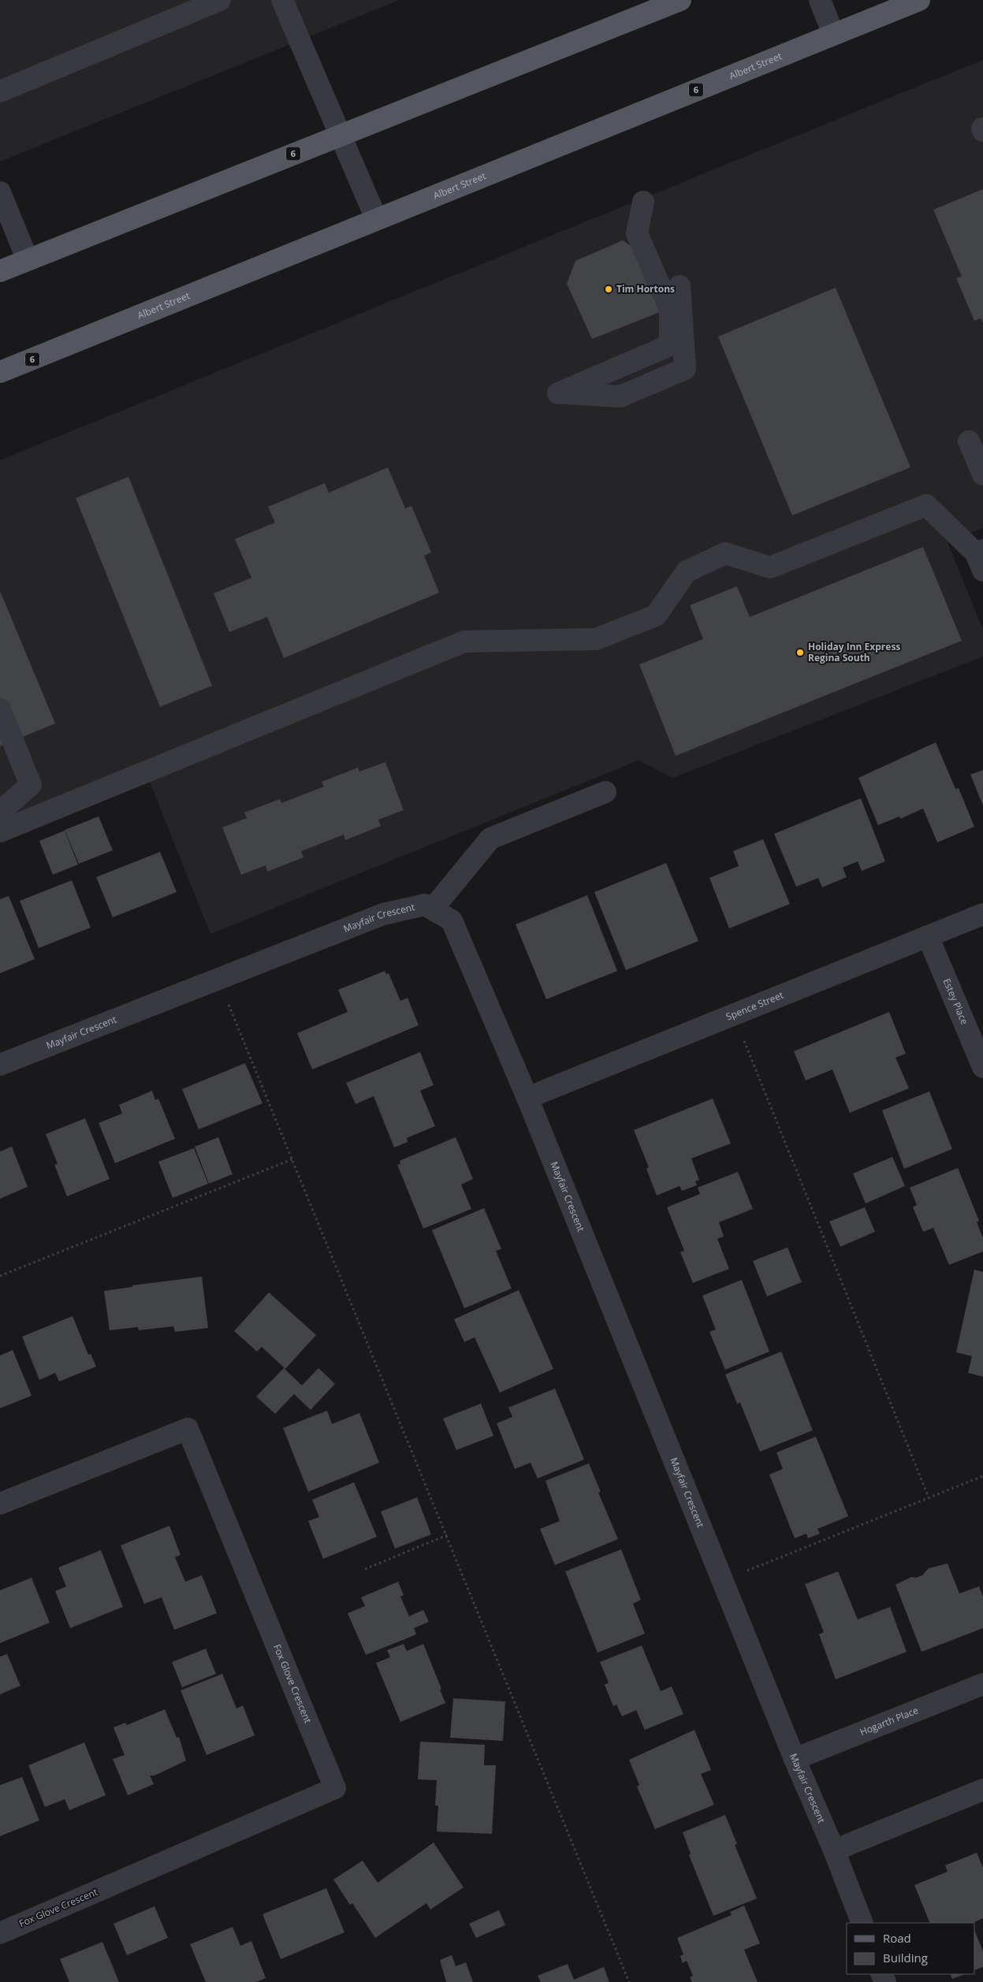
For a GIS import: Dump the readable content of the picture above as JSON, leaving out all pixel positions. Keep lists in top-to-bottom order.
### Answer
{
  "streets": {
    "main road": ["Albert Street", "6"],
    "street": [
      "Mayfair Crescent",
      "Estey Place",
      "Spence Street",
      "Fox Glove Crescent",
      "Hogarth Place"
    ]
  },
  "crossings": [
    ["Mayfair Crescent", "Spence Street"],
    ["Mayfair Crescent", "Hogarth Place"],
    ["Estey Place", "Spence Street"]
  ],
  "places": ["Tim Hortons", "Holiday Inn Express Regina South"],
  "legend": ["Road", "Building"]
}
